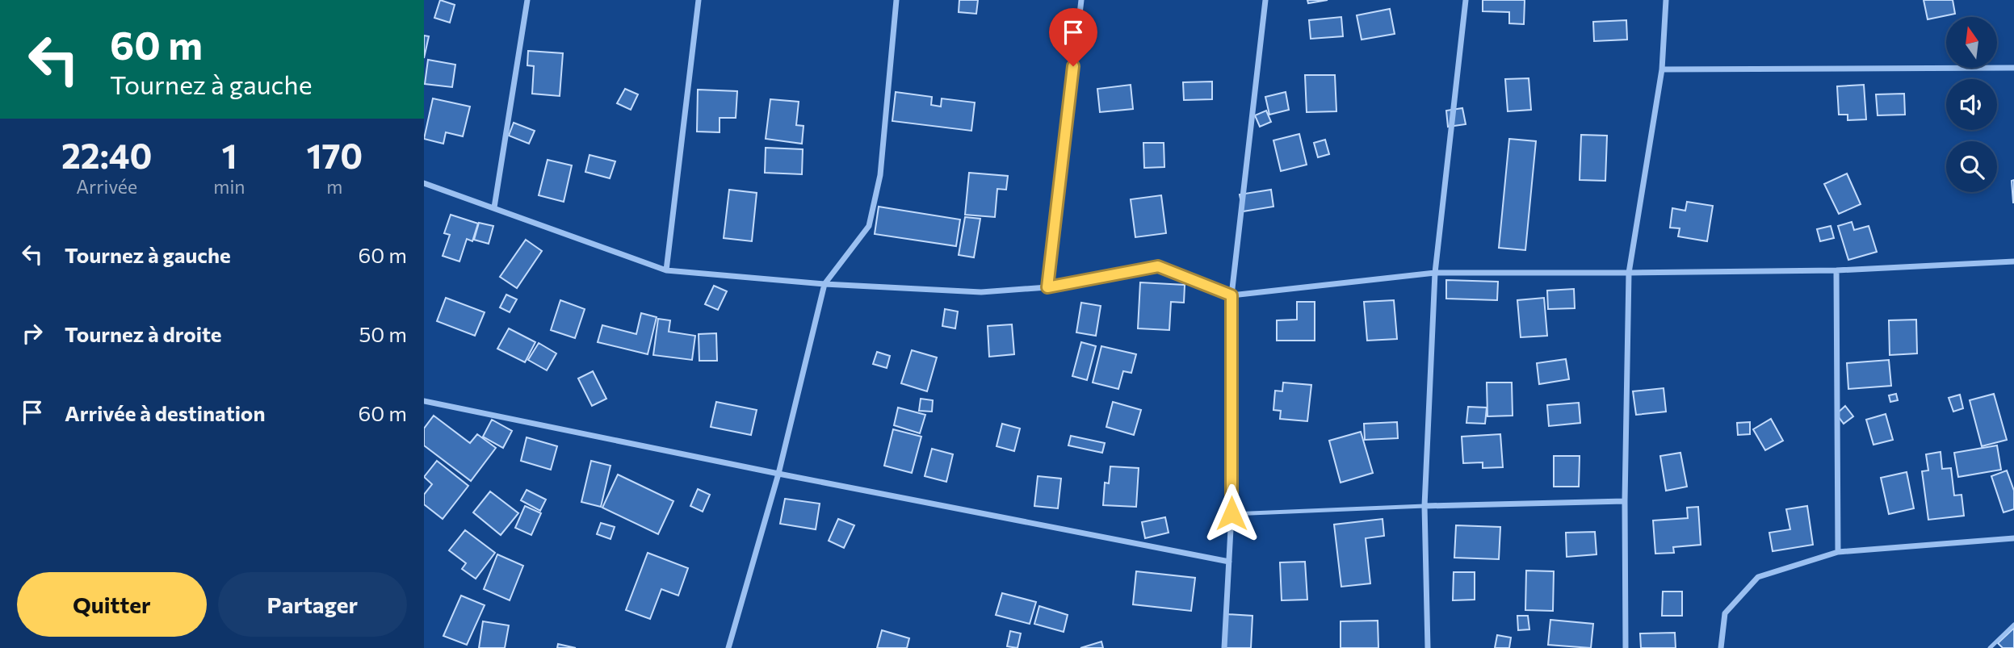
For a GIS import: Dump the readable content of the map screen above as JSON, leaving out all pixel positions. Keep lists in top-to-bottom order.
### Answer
{
  "north": "top",
  "page": {
    "turn": ["60 m", "Tournez à gauche"],
    "eta": [
      "22:40",
      "Arrivée",
      "1",
      "min",
      "170",
      "m"
    ],
    "list": [
      {
        "name": "Tournez à gauche",
        "value": "60 m"
      },
      {
        "name": "Tournez à droite",
        "value": "50 m"
      },
      {
        "name": "Arrivée à destination",
        "value": "60 m"
      }
    ],
    "buttons": ["Quitter", "Partager"]
  }
}
